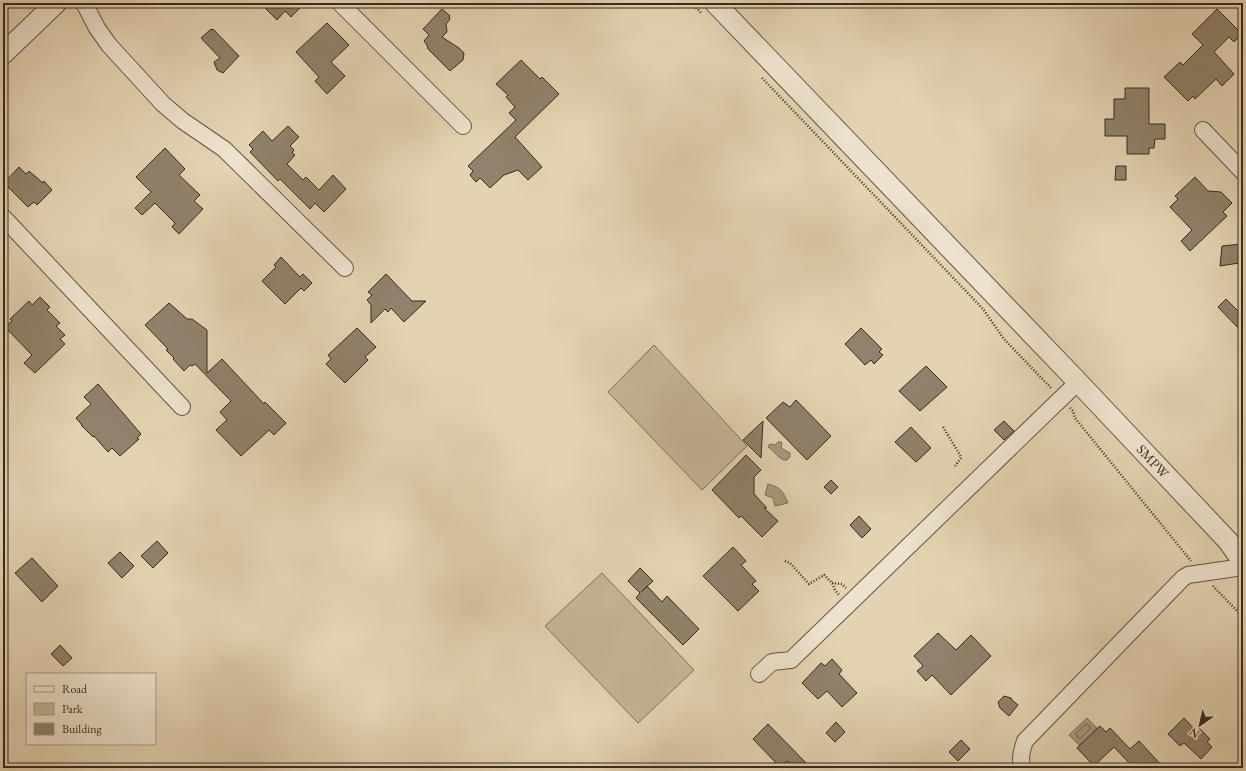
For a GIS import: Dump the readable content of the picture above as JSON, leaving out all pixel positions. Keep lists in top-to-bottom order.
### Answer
{
  "streets": {
    "street": ["SMPW"]
  },
  "legend": ["Road", "Park", "Building"],
  "north": "bottom left"
}
